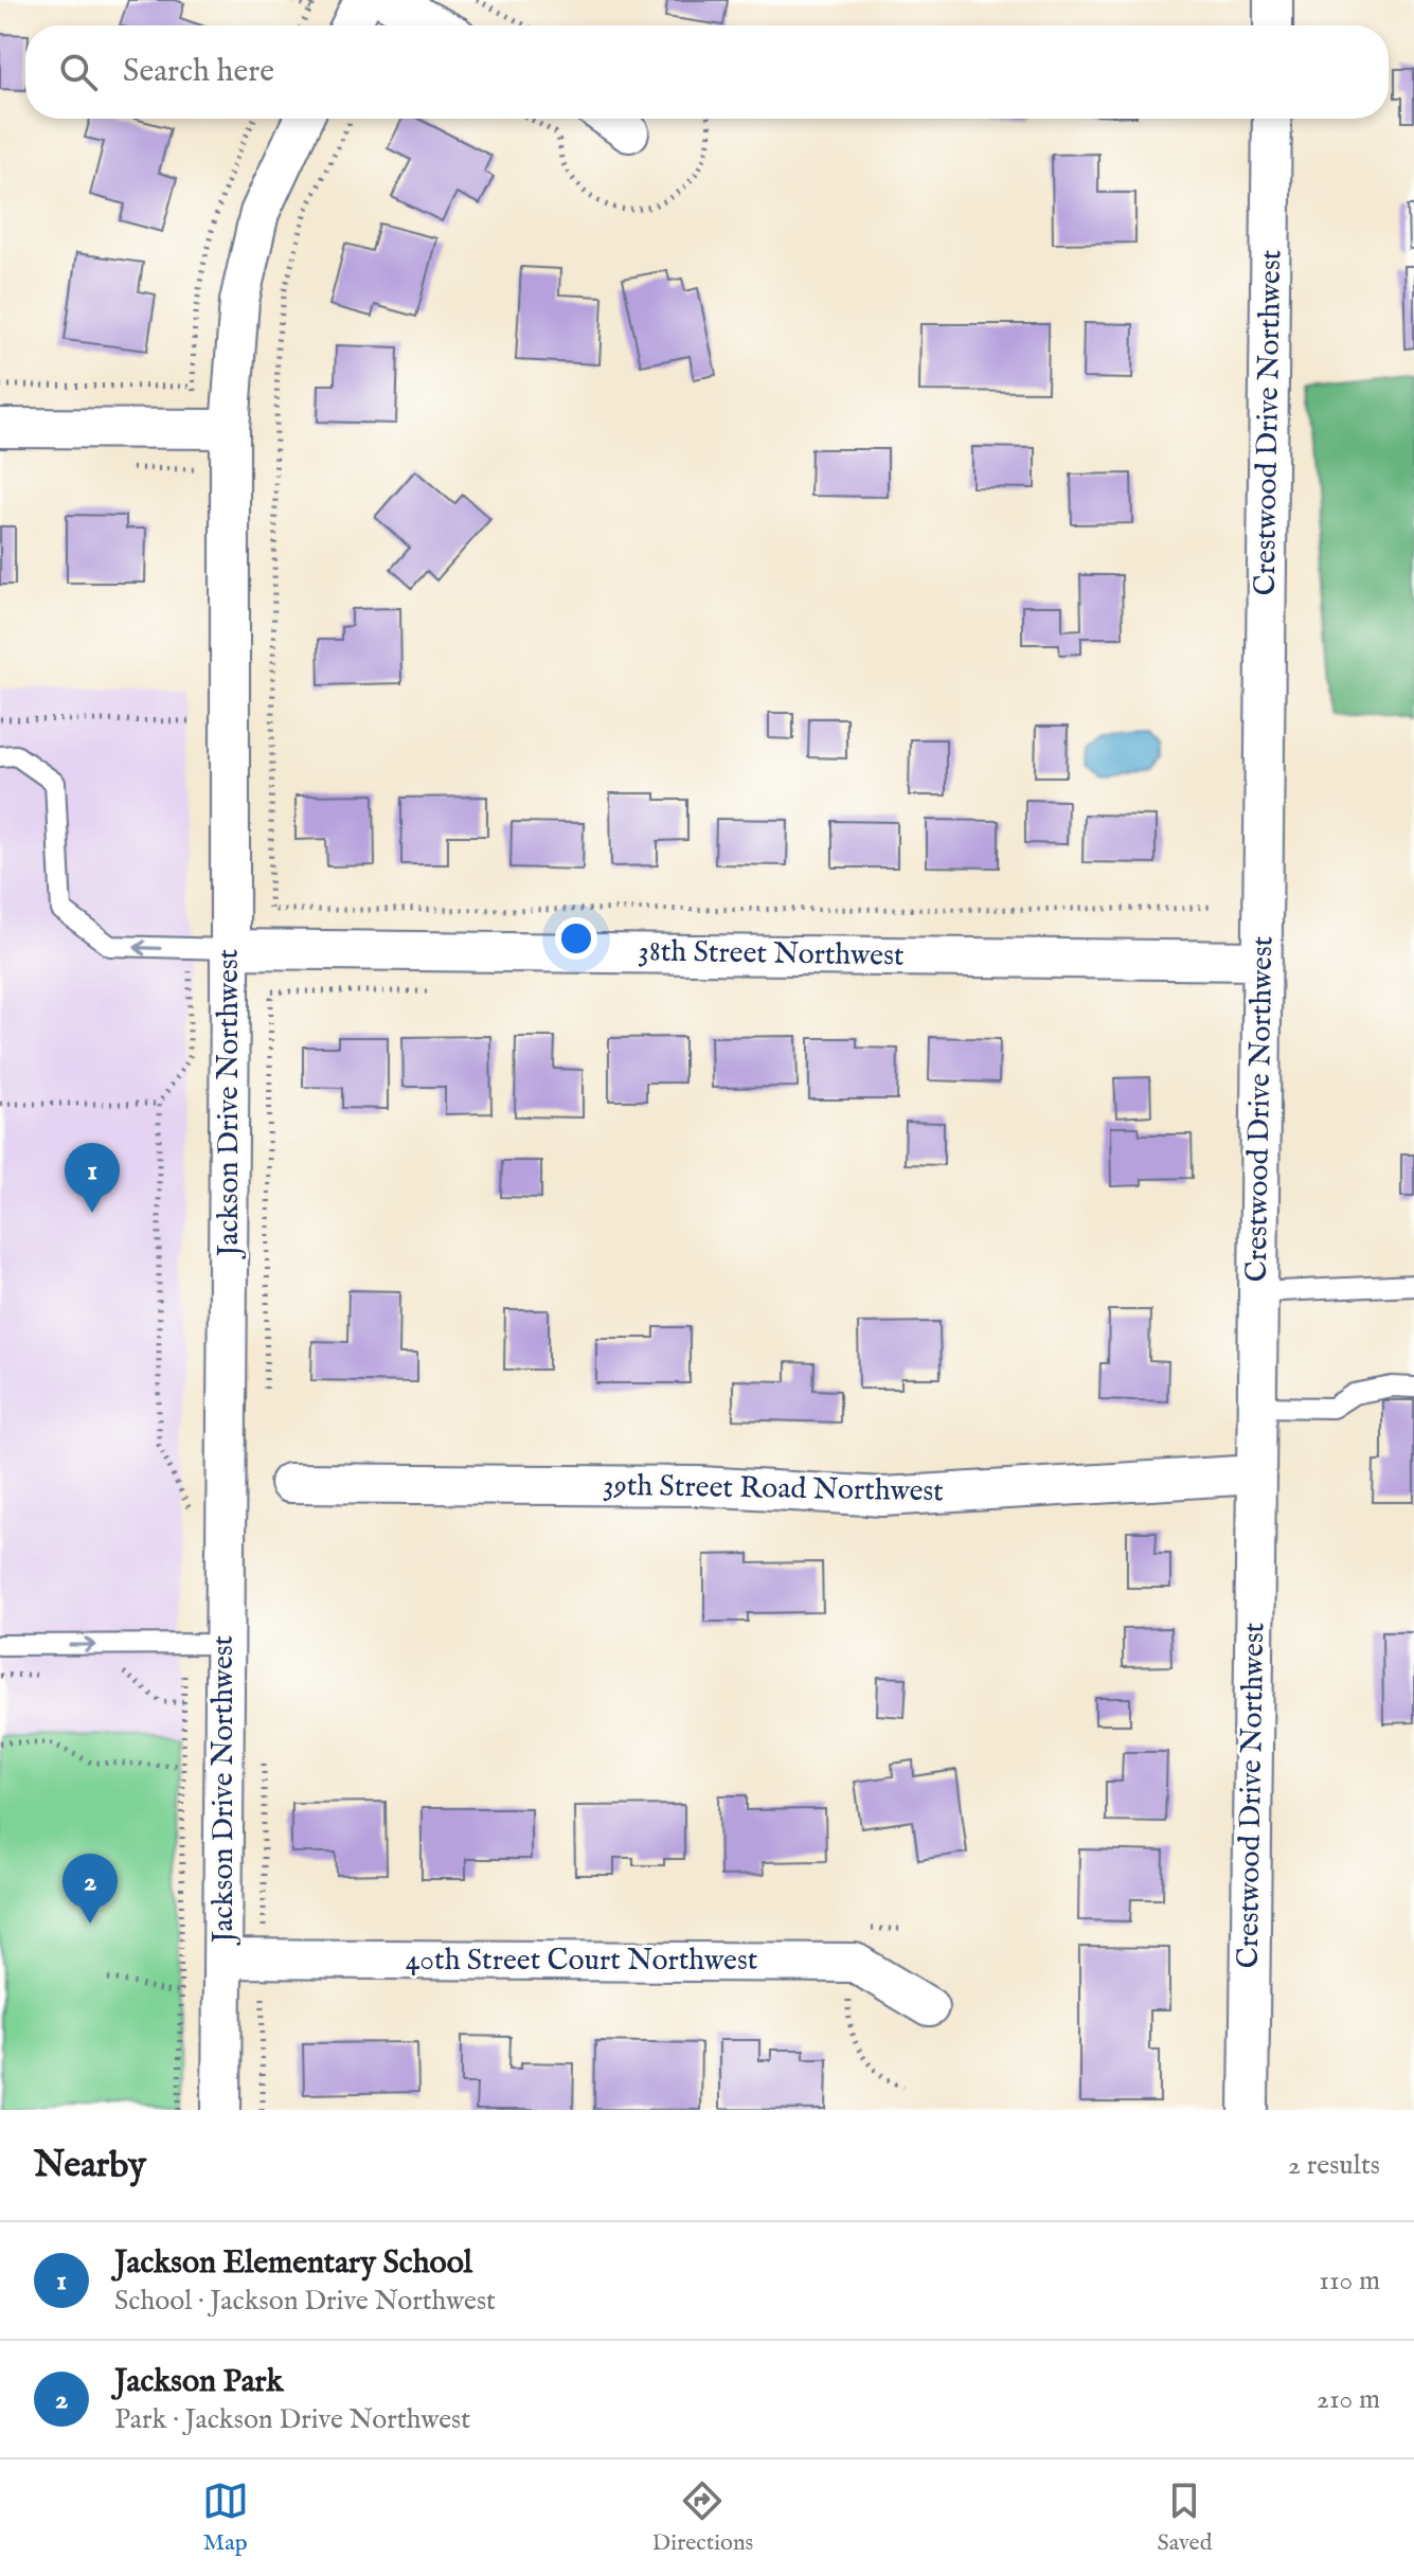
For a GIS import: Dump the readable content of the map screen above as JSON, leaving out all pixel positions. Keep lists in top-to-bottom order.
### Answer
{
  "streets": {
    "street": [
      "Crestwood Drive Northwest",
      "38th Street Northwest",
      "Jackson Drive Northwest",
      "39th Street Road Northwest",
      "40th Street Court Northwest"
    ]
  },
  "crossings": [
    ["Crestwood Drive Northwest", "38th Street Northwest"],
    ["Crestwood Drive Northwest", "39th Street Road Northwest"],
    ["38th Street Northwest", "Jackson Drive Northwest"],
    ["Jackson Drive Northwest", "40th Street Court Northwest"]
  ],
  "page": {
    "search": "Search here",
    "pins": ["1", "2"],
    "heading": ["Nearby", "2 results"],
    "list": [
      {
        "mark": "1",
        "name": "Jackson Elementary School",
        "note": "School · Jackson Drive Northwest",
        "value": "110 m"
      },
      {
        "mark": "2",
        "name": "Jackson Park",
        "note": "Park · Jackson Drive Northwest",
        "value": "210 m"
      }
    ],
    "nav": ["Map", "Directions", "Saved"]
  }
}
